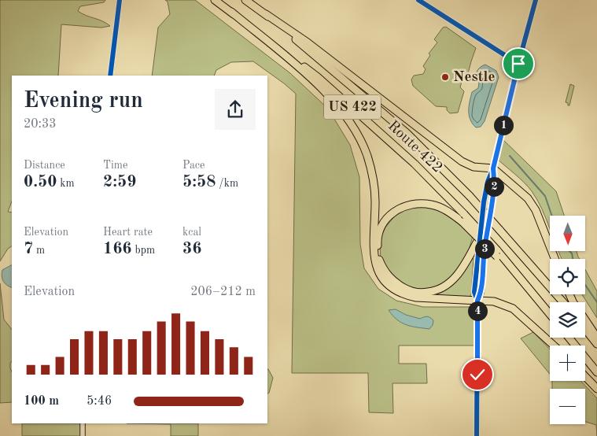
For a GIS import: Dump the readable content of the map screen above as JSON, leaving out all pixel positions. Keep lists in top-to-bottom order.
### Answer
{
  "streets": {
    "highway": ["US 422", "Route 422"]
  },
  "places": ["Nestle"],
  "north": "bottom",
  "page": {
    "heading": ["Evening run", "20:33"],
    "pins": [
      "1",
      "2",
      "3",
      "4"
    ],
    "stats": [
      ["Distance", "0.50 km"],
      ["Time", "2:59"],
      ["Pace", "5:58 /km"],
      ["Elevation", "7 m"],
      ["Heart rate", "166 bpm"],
      ["kcal", "36"]
    ],
    "map_buttons": ["+", "−"],
    "chart": ["Elevation", "206–212 m"],
    "list": [
      {
        "name": "100 m",
        "note": "5:46"
      }
    ]
  }
}
